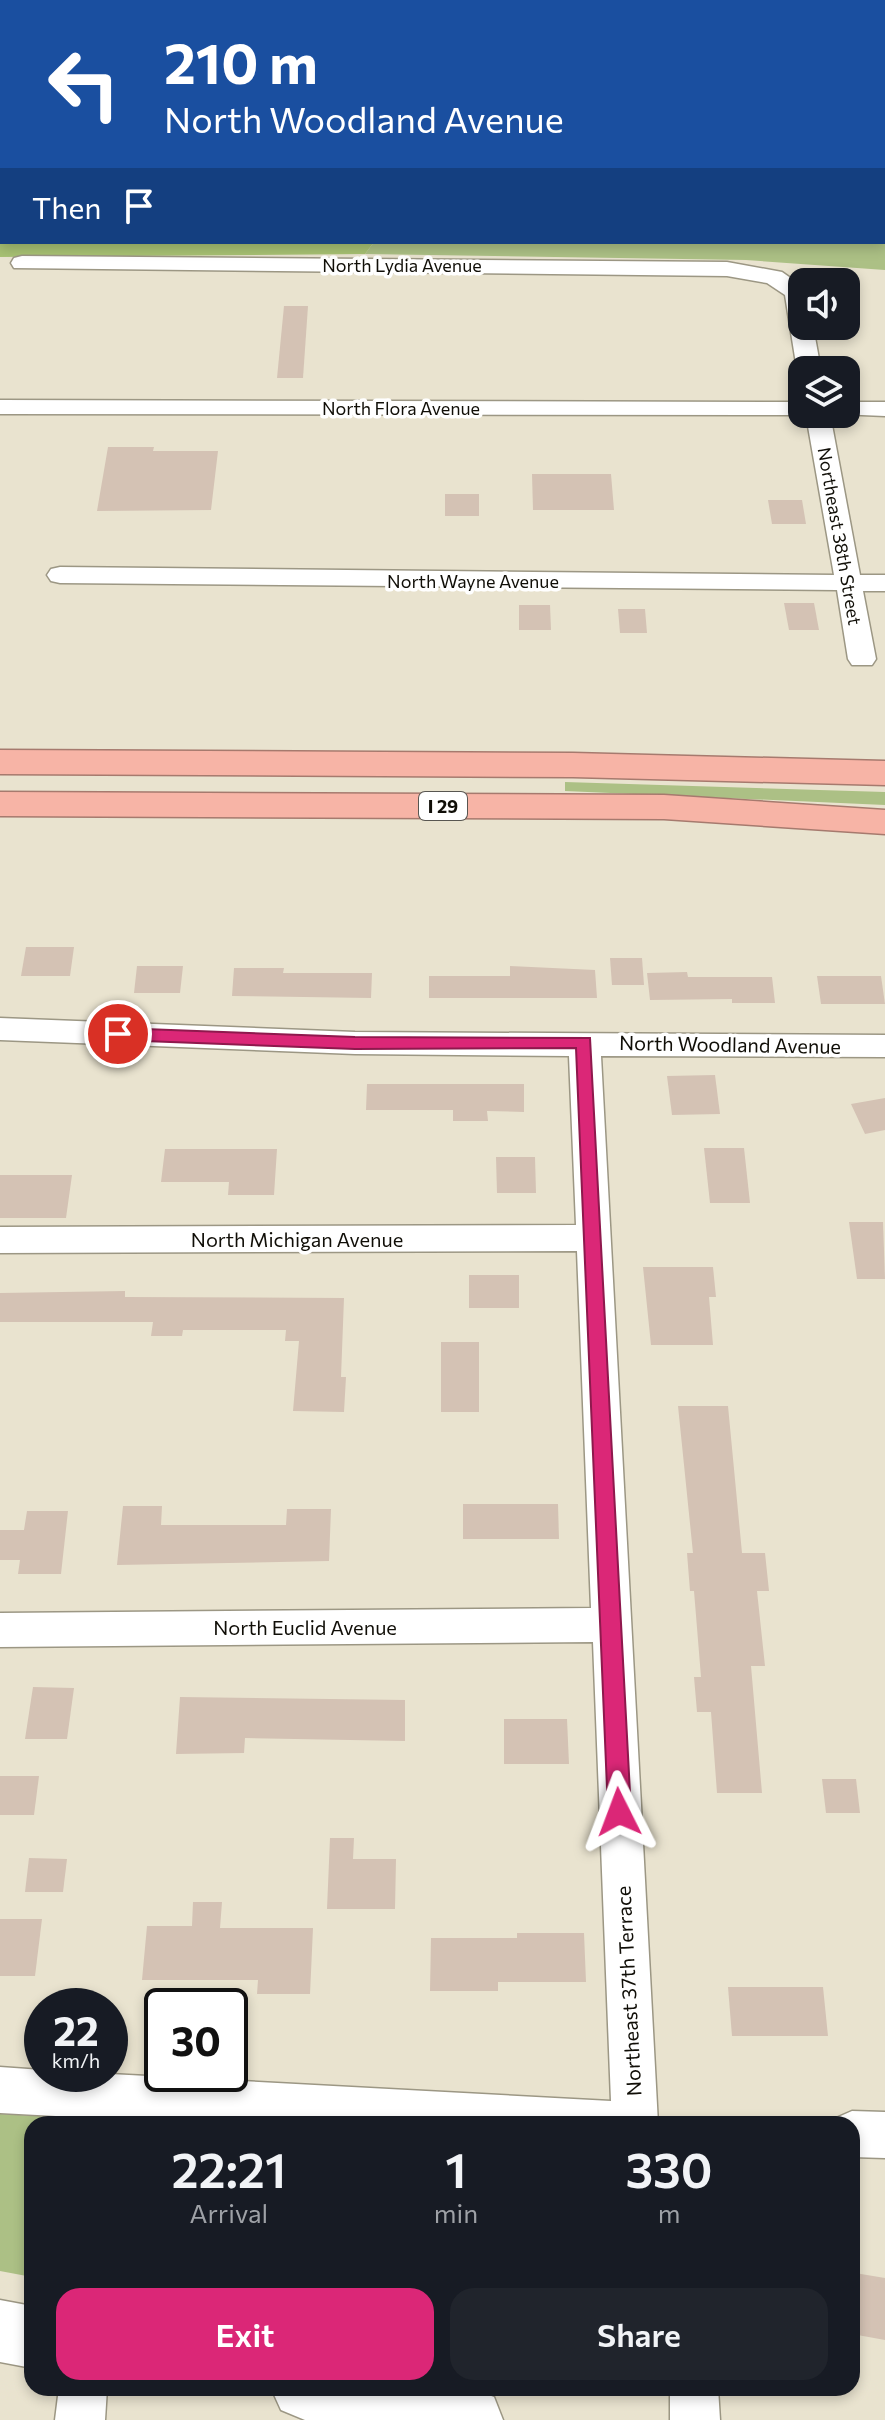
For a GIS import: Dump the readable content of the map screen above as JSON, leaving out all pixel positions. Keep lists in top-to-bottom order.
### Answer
{
  "streets": {
    "highway": ["I 29"],
    "street": [
      "North Lydia Avenue",
      "North Flora Avenue",
      "Northeast 38th Street",
      "North Wayne Avenue",
      "North Woodland Avenue",
      "North Michigan Avenue",
      "North Euclid Avenue",
      "Northeast 37th Terrace"
    ]
  },
  "crossings": [
    ["Northeast 38th Street", "North Wayne Avenue"],
    ["North Woodland Avenue", "Northeast 37th Terrace"],
    ["North Michigan Avenue", "Northeast 37th Terrace"],
    ["North Euclid Avenue", "Northeast 37th Terrace"]
  ],
  "page": {
    "turn": ["210 m", "North Woodland Avenue"],
    "then": "Then",
    "speed": "22 km/h",
    "limit": "30",
    "eta": [
      "22:21",
      "Arrival",
      "1",
      "min",
      "330",
      "m"
    ],
    "buttons": ["Exit", "Share"]
  }
}
